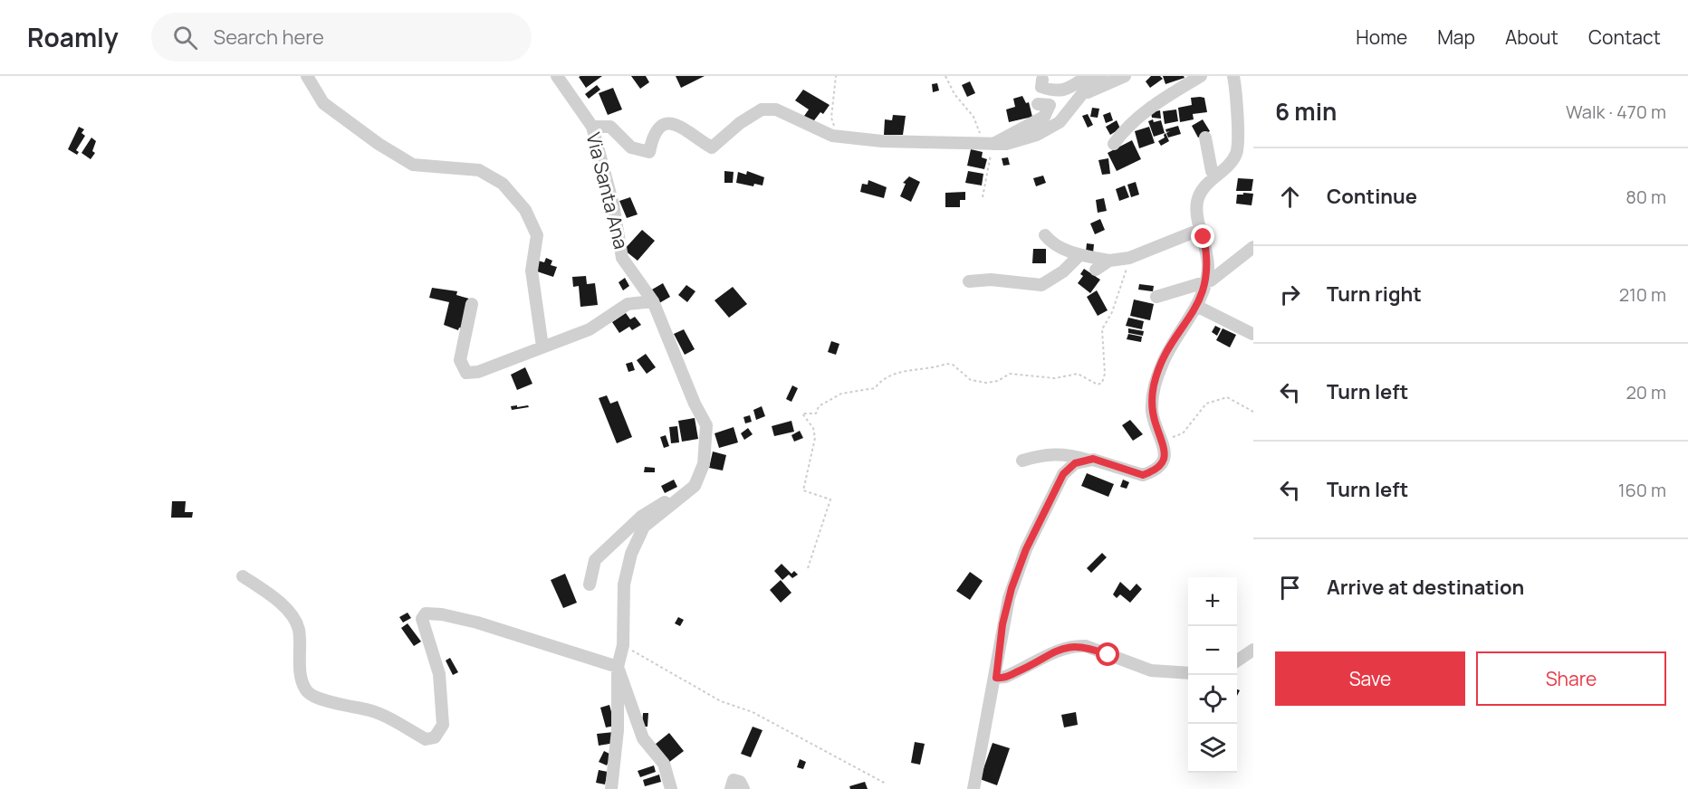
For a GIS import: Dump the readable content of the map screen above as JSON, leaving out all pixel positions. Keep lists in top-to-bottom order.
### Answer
{
  "streets": {
    "street": ["Via Santa Ana"]
  },
  "page": {
    "header": "Roamly",
    "search": "Search here",
    "nav": [
      "Home",
      "Map",
      "About",
      "Contact"
    ],
    "heading": ["6 min", "Walk · 470 m"],
    "list": [
      ["Continue", "80 m"],
      ["Turn right", "210 m"],
      ["Turn left", "20 m"],
      ["Turn left", "160 m"],
      "Arrive at destination"
    ],
    "map_buttons": ["+", "−"],
    "buttons": ["Save", "Share"]
  }
}
